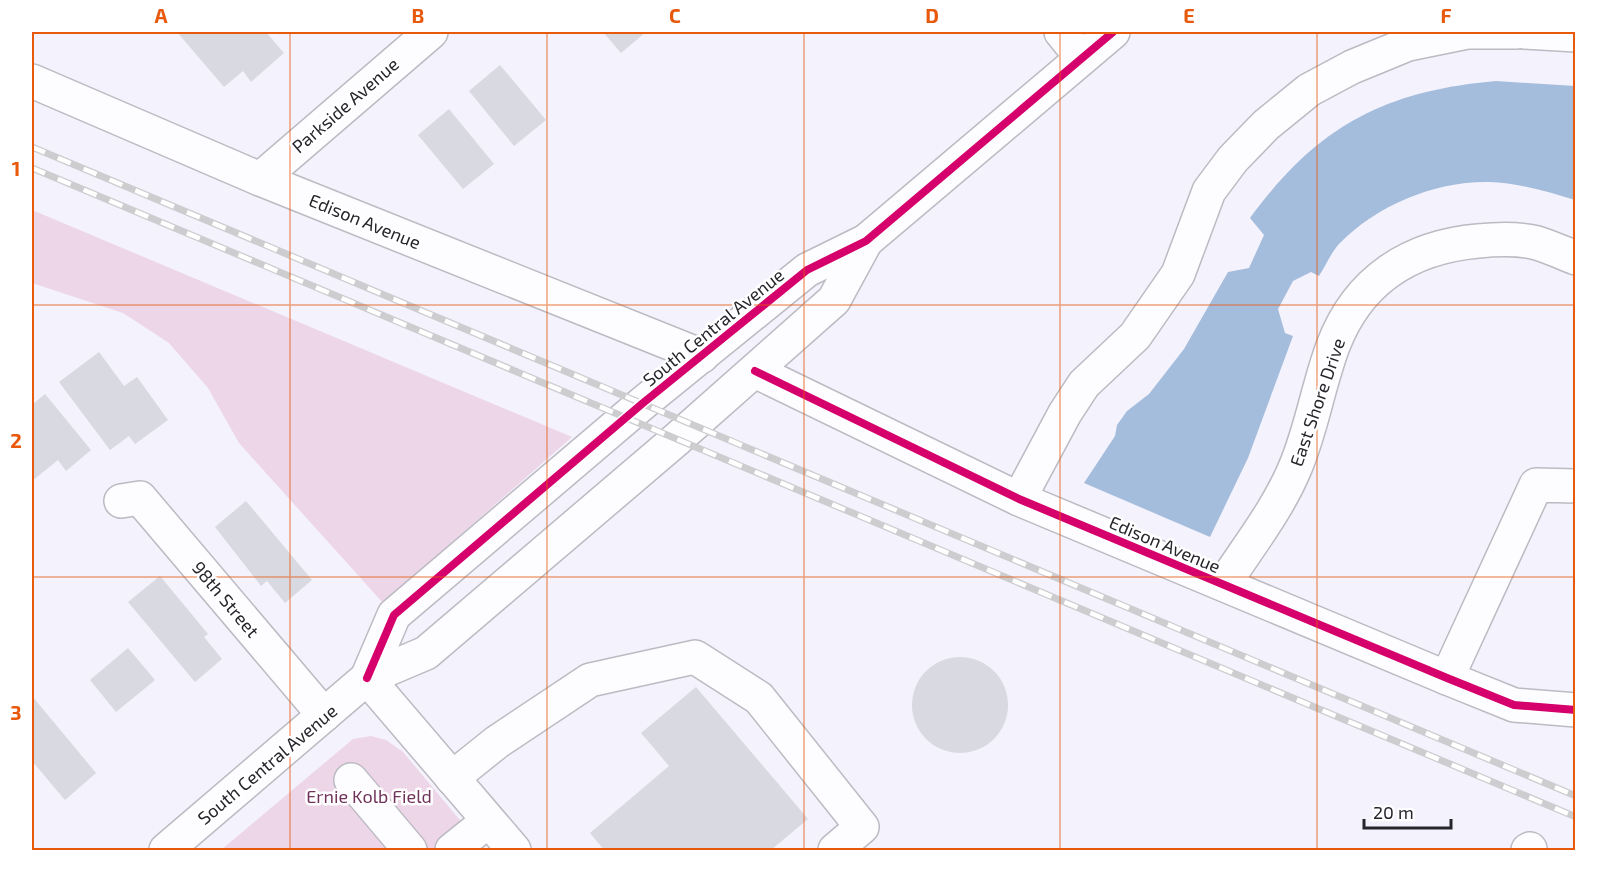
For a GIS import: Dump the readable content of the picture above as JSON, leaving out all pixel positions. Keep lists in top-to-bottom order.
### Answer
{
  "streets": {
    "street": [
      "Parkside Avenue",
      "Edison Avenue",
      "South Central Avenue",
      "East Shore Drive",
      "98th Street"
    ]
  },
  "crossings": [
    ["Parkside Avenue", "Edison Avenue"],
    ["Edison Avenue", "South Central Avenue"],
    ["Edison Avenue", "East Shore Drive"],
    ["South Central Avenue", "98th Street"]
  ],
  "parks": ["Ernie Kolb Field"],
  "scale_bar": "20 m",
  "grid": {
    "columns": [
      "A",
      "B",
      "C",
      "D",
      "E",
      "F"
    ],
    "rows": ["1", "2", "3"]
  }
}
